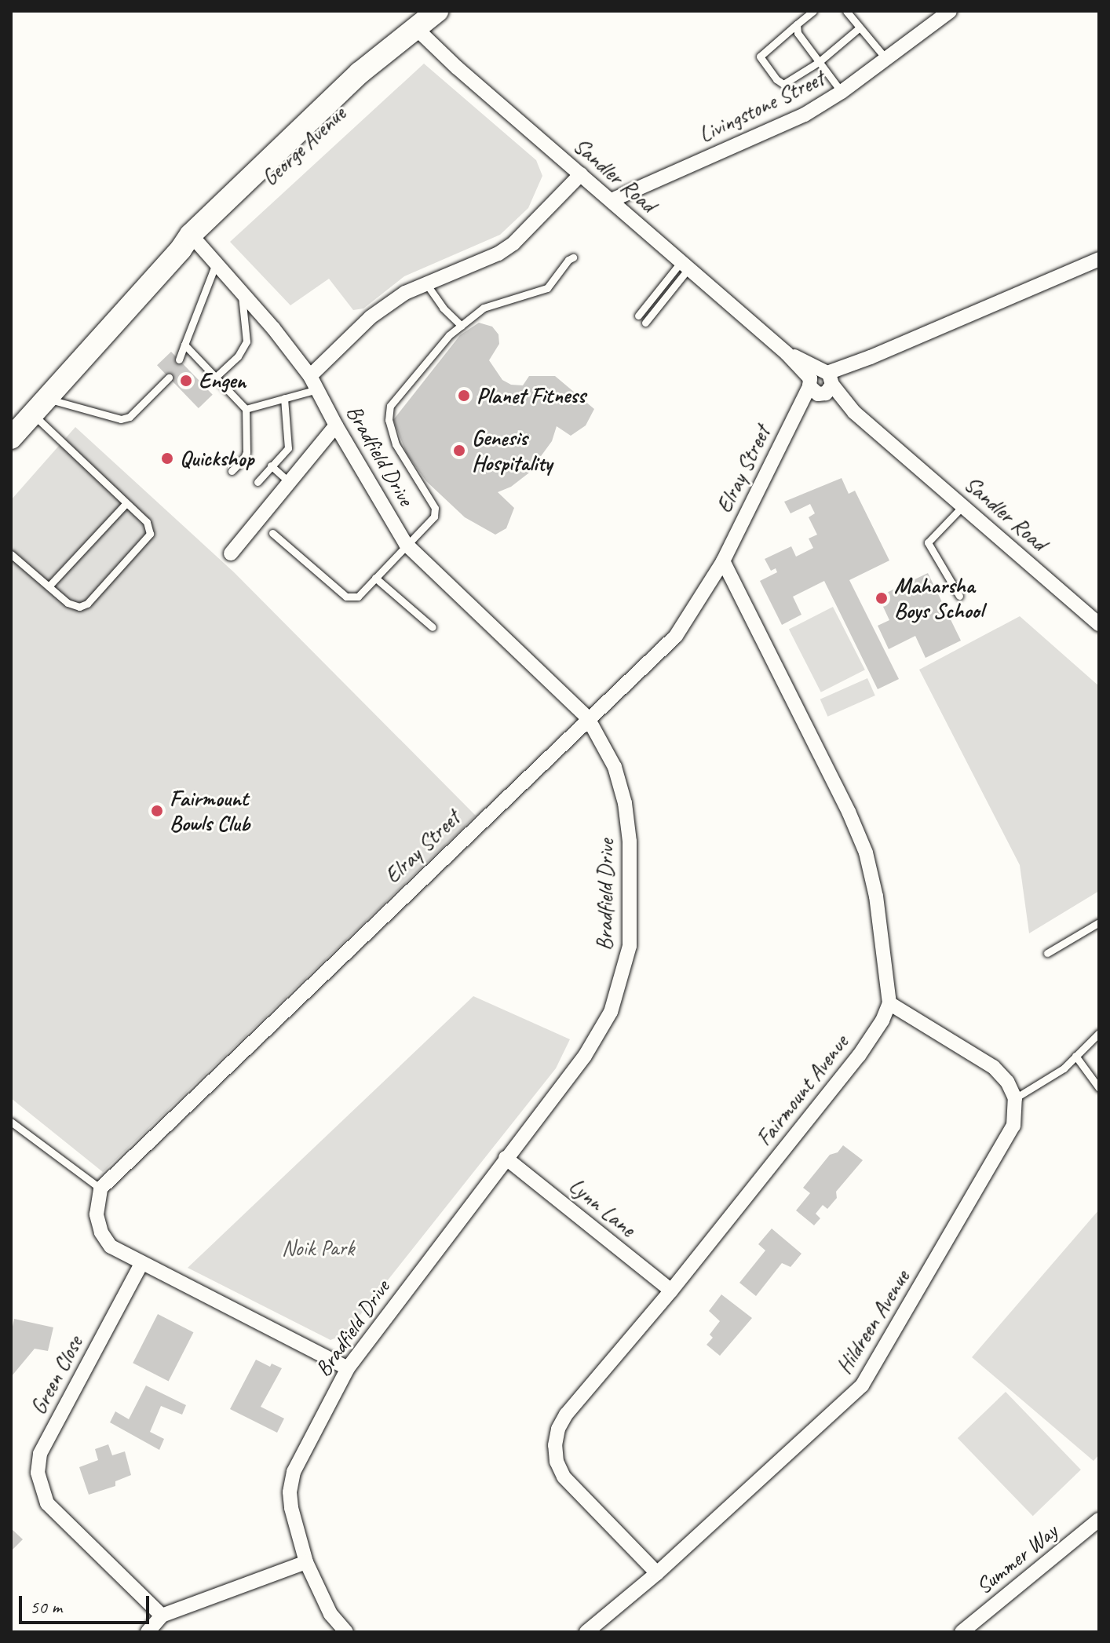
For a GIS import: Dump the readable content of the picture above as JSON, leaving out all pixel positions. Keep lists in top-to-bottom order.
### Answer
{
  "streets": {
    "main road": ["George Avenue"],
    "street": [
      "Livingstone Street",
      "Sandler Road",
      "Bradfield Drive",
      "Elray Street",
      "Fairmount Avenue",
      "Lynn Lane",
      "Hildreen Avenue",
      "Green Close",
      "Summer Way"
    ]
  },
  "crossings": [
    ["Livingstone Street", "Sandler Road"],
    ["George Avenue", "Sandler Road"],
    ["George Avenue", "Bradfield Drive"],
    ["Sandler Road", "Elray Street"],
    ["Bradfield Drive", "Elray Street"],
    ["Bradfield Drive", "Lynn Lane"],
    ["Fairmount Avenue", "Lynn Lane"],
    ["Fairmount Avenue", "Hildreen Avenue"]
  ],
  "parks": ["Noik Park"],
  "places": [
    "Engen",
    "Planet Fitness",
    "Genesis Hospitality",
    "Quickshop",
    "Maharsha Boys School",
    "Fairmount Bowls Club"
  ],
  "scale_bar": "50 m"
}
